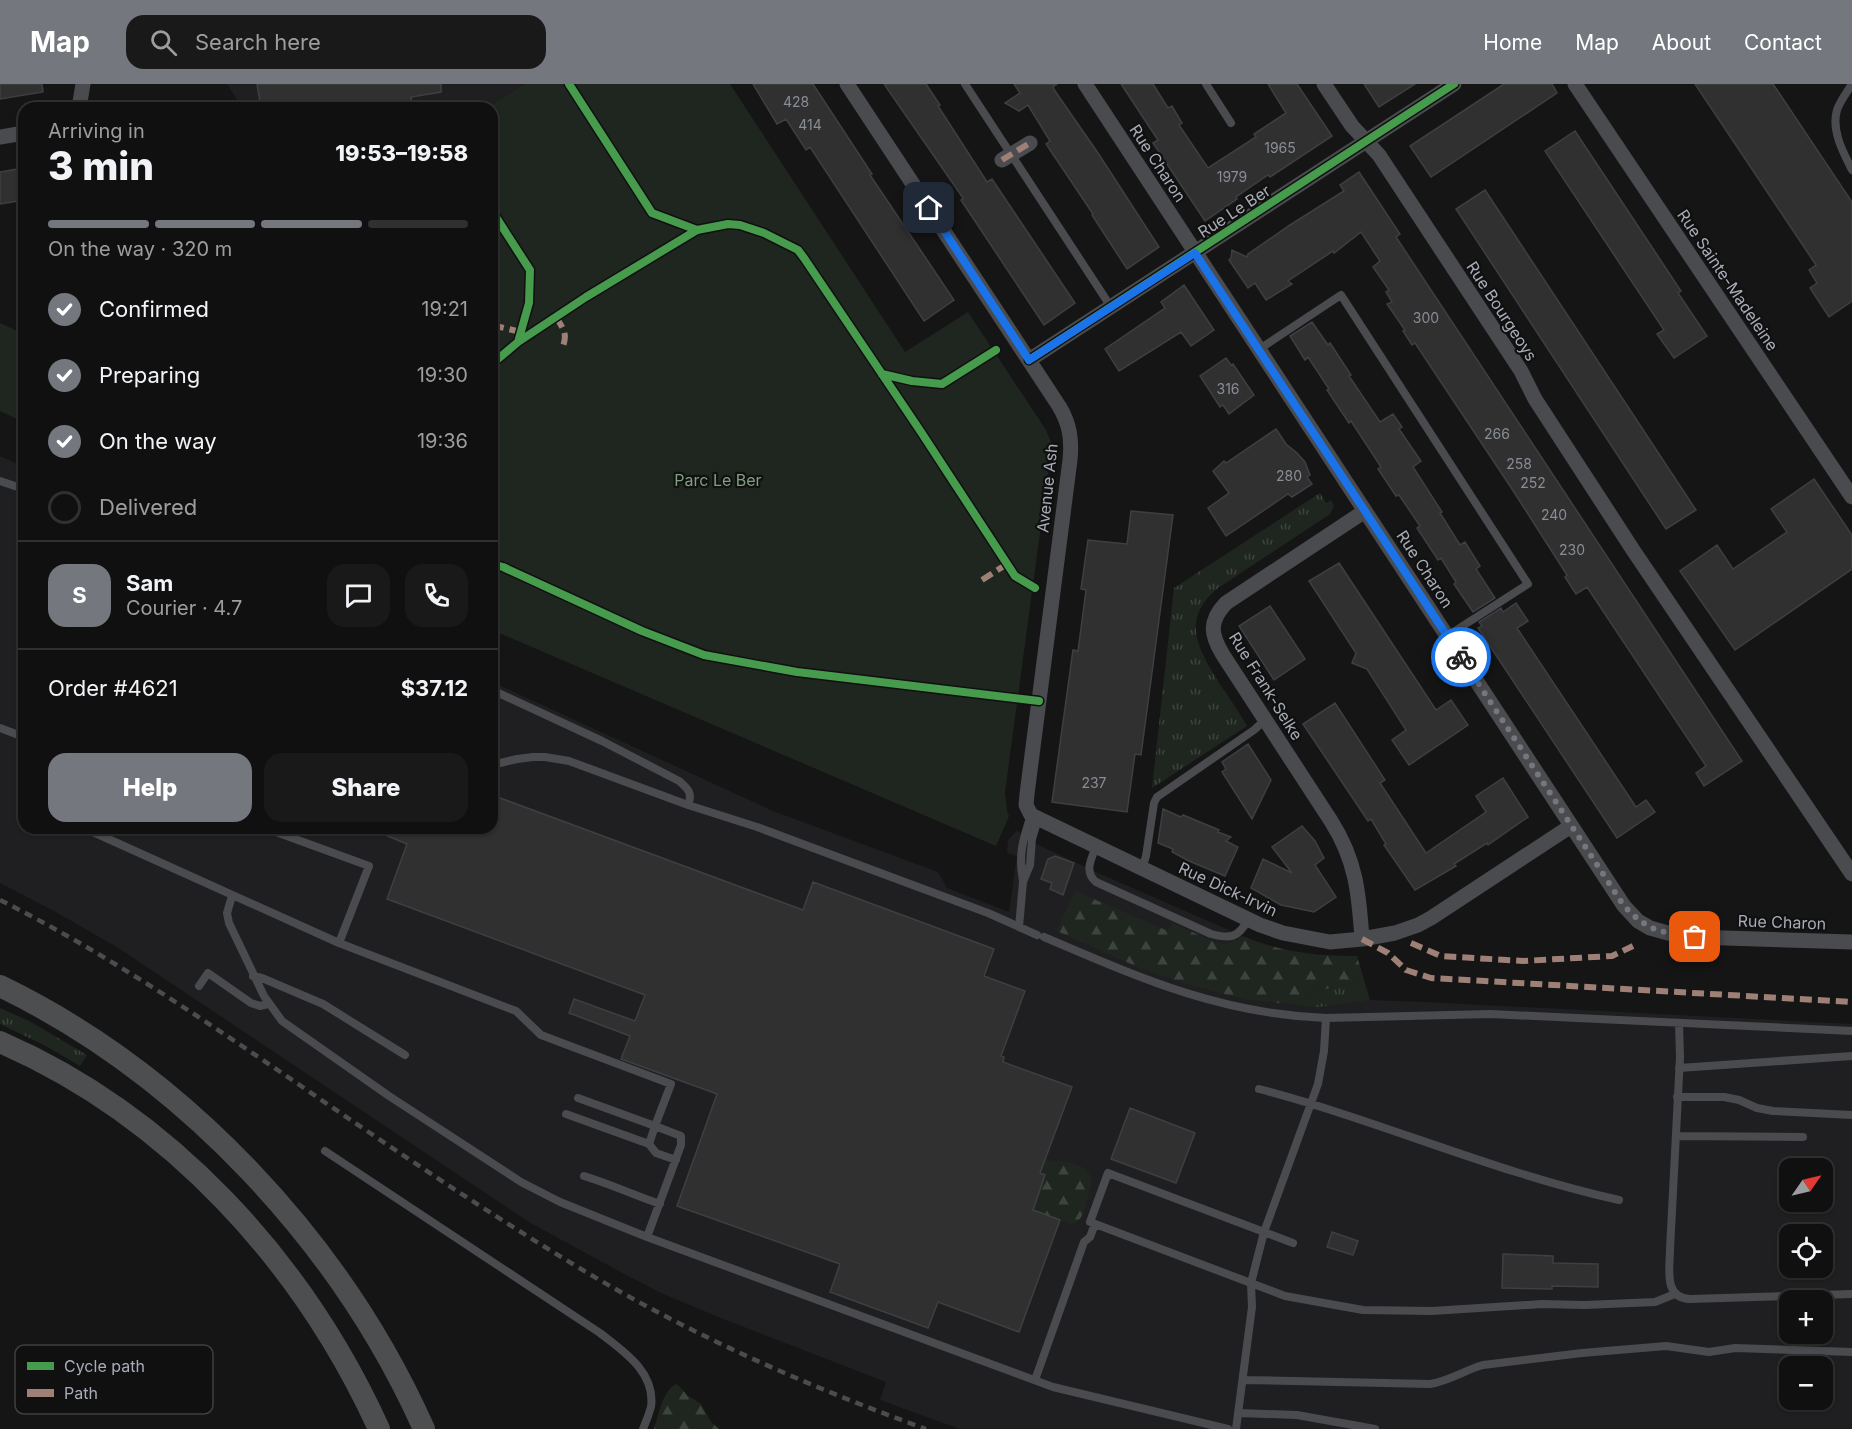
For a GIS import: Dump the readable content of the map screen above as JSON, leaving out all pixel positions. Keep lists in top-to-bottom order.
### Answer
{
  "streets": {
    "street": [
      "Rue Charon",
      "Rue Le Ber",
      "Rue Sainte-Madeleine",
      "Rue Bourgeoys",
      "Avenue Ash",
      "Rue Frank-Selke",
      "Rue Dick-Irvin"
    ]
  },
  "crossings": [
    ["Rue Charon", "Rue Le Ber"],
    ["Rue Charon", "Rue Frank-Selke"],
    ["Rue Charon", "Rue Dick-Irvin"],
    ["Rue Le Ber", "Rue Bourgeoys"],
    ["Rue Le Ber", "Avenue Ash"],
    ["Avenue Ash", "Rue Dick-Irvin"],
    ["Rue Frank-Selke", "Rue Dick-Irvin"]
  ],
  "parks": ["Parc Le Ber"],
  "house_numbers": [
    "428",
    "414",
    "1965",
    "1979",
    "300",
    "316",
    "266",
    "258",
    "280",
    "252",
    "240",
    "230",
    "237"
  ],
  "legend": ["Cycle path", "Path"],
  "north": "top right",
  "page": {
    "header": "Map",
    "search": "Search here",
    "nav": [
      "Home",
      "Map",
      "About",
      "Contact"
    ],
    "heading": ["3 min", "Arriving in", "19:53–19:58"],
    "panel": [
      "Sam",
      "Courier · 4.7",
      "Order #4621",
      "$37.12"
    ],
    "bar": "On the way · 320 m",
    "list": [
      ["Confirmed", "19:21"],
      ["Preparing", "19:30"],
      ["On the way", "19:36"],
      "Delivered"
    ],
    "round": "S",
    "buttons": ["Help", "Share"],
    "map_buttons": ["+", "−"]
  }
}
